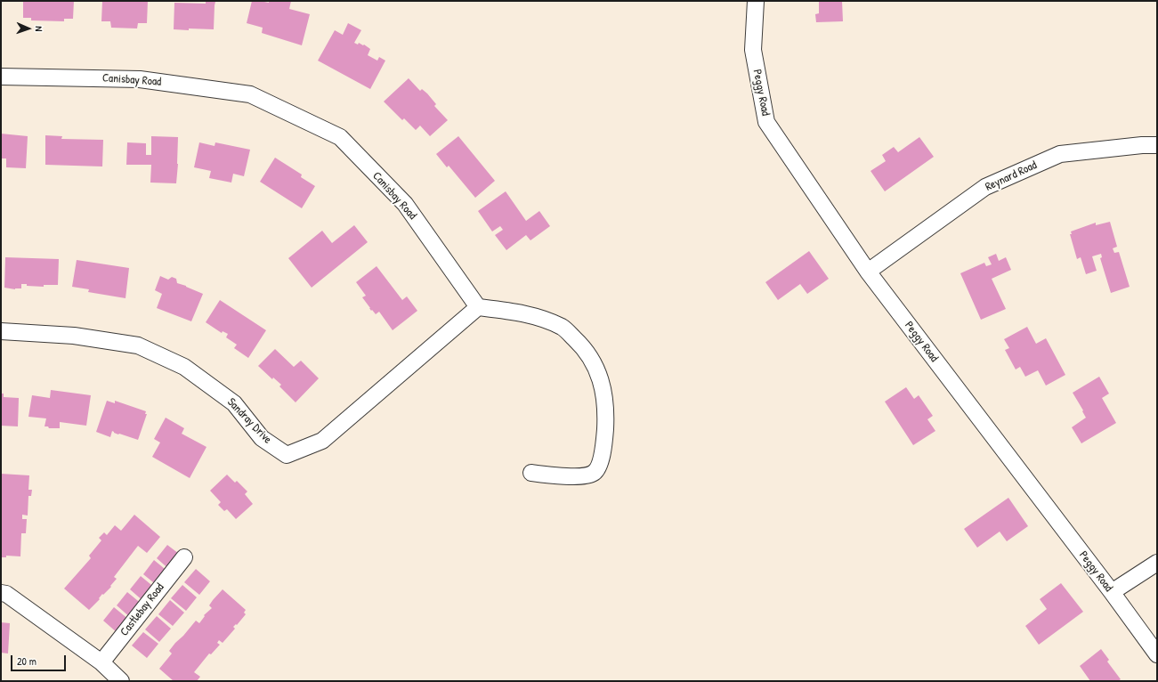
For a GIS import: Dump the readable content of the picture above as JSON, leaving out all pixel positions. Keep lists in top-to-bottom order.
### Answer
{
  "streets": {
    "street": [
      "Canisbay Road",
      "Peggy Road",
      "Reynard Road",
      "Sandray Drive",
      "Castlebay Road"
    ]
  },
  "crossings": [
    ["Canisbay Road", "Sandray Drive"],
    ["Peggy Road", "Reynard Road"]
  ],
  "scale_bar": "20 m",
  "north": "right"
}
